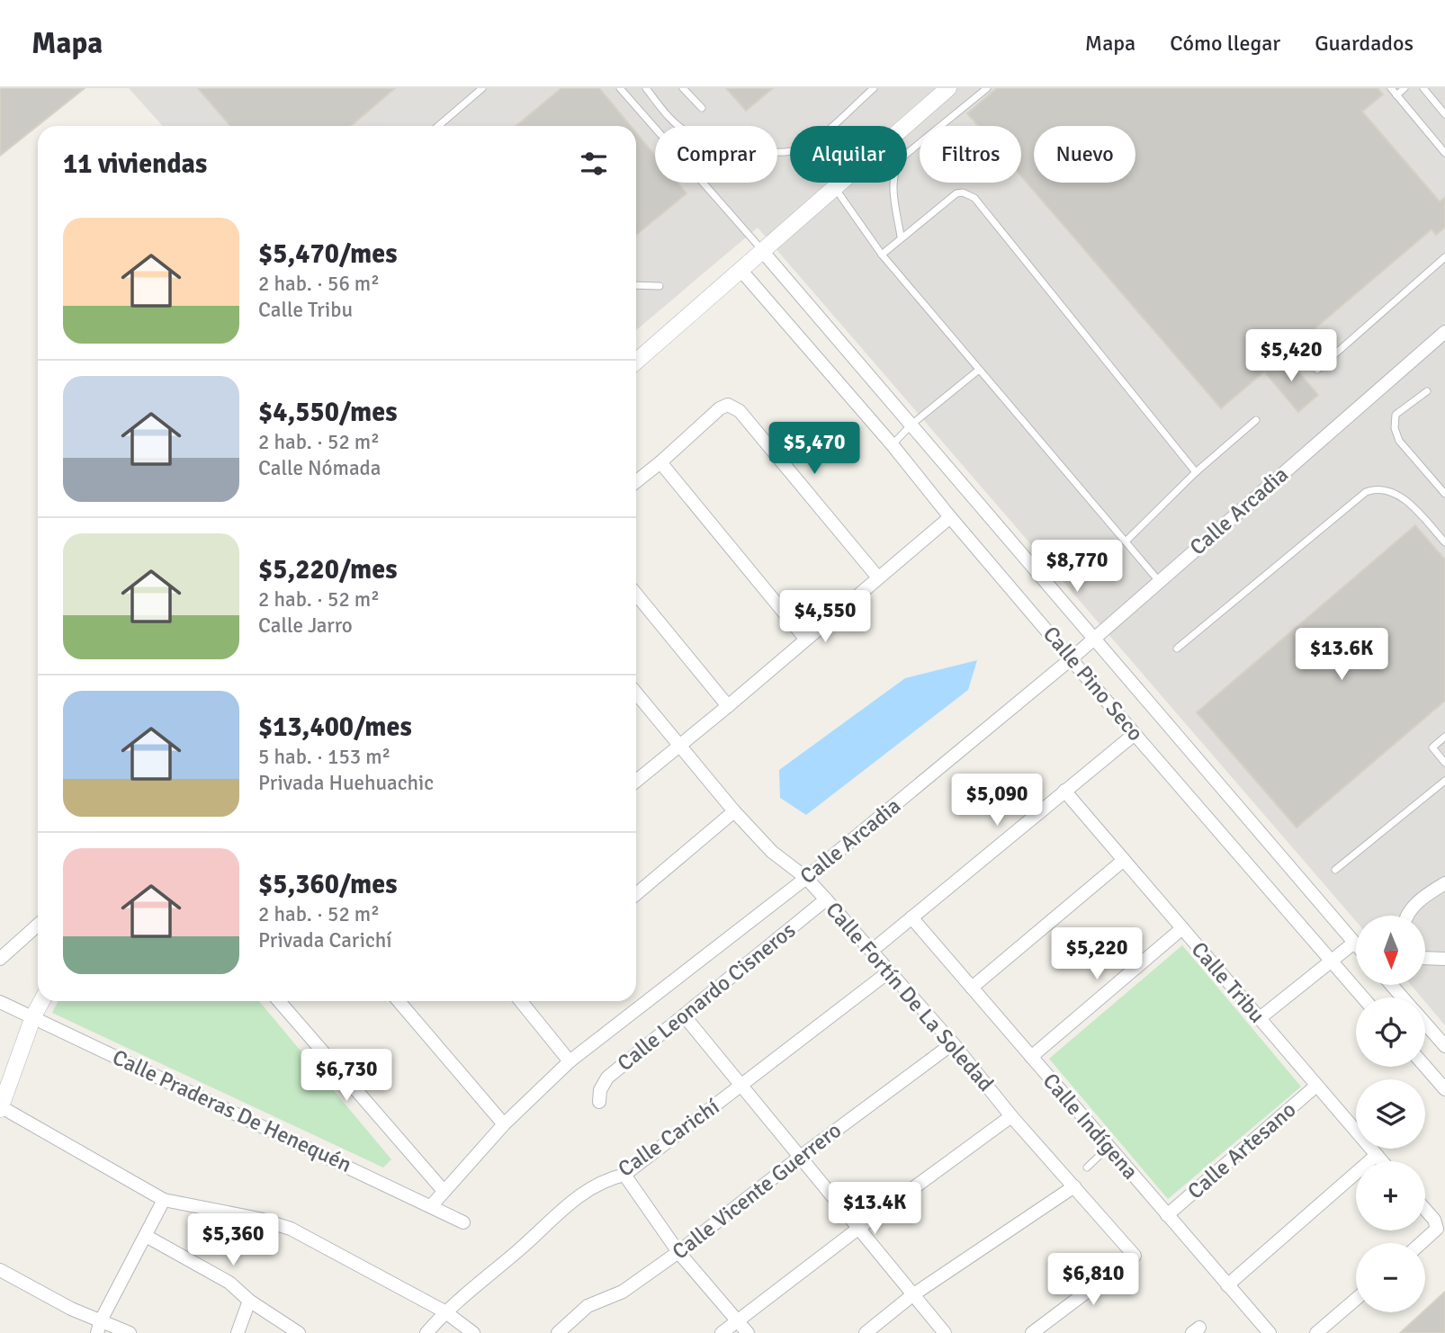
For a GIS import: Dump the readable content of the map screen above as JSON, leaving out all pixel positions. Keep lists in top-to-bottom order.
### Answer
{
  "streets": {
    "street": [
      "Calle Arcadia",
      "Calle Pino Seco",
      "Calle Tribu",
      "Calle Leonardo Cisneros",
      "Calle Fortín De La Soledad",
      "Calle Praderas De Henequén",
      "Calle Indígena",
      "Calle Carichí",
      "Calle Artesano",
      "Calle Vicente Guerrero"
    ]
  },
  "crossings": [
    ["Calle Arcadia", "Calle Pino Seco"],
    ["Calle Arcadia", "Calle Fortín De La Soledad"],
    ["Calle Arcadia", "Calle Praderas De Henequén"],
    ["Calle Tribu", "Calle Artesano"],
    ["Calle Leonardo Cisneros", "Calle Fortín De La Soledad"],
    ["Calle Fortín De La Soledad", "Calle Carichí"],
    ["Calle Fortín De La Soledad", "Calle Vicente Guerrero"],
    ["Calle Indígena", "Calle Artesano"]
  ],
  "north": "bottom",
  "page": {
    "header": "Mapa",
    "nav": ["Mapa", "Cómo llegar", "Guardados"],
    "chip": [
      "Comprar",
      "Alquilar",
      "Filtros",
      "Nuevo"
    ],
    "heading": "11 viviendas",
    "list": [
      {
        "name": "$5,470/mes",
        "note": "2 hab. · 56 m² · Calle Tribu"
      },
      {
        "name": "$4,550/mes",
        "note": "2 hab. · 52 m² · Calle Nómada"
      },
      {
        "name": "$5,220/mes",
        "note": "2 hab. · 52 m² · Calle Jarro"
      },
      {
        "name": "$13,400/mes",
        "note": "5 hab. · 153 m² · Privada Huehuachic"
      },
      {
        "name": "$5,360/mes",
        "note": "2 hab. · 52 m² · Privada Carichí"
      }
    ],
    "price": [
      "$5,420",
      "$5,470",
      "$8,770",
      "$4,550",
      "$13.6K",
      "$5,090",
      "$5,220",
      "$6,730",
      "$13.4K",
      "$5,360",
      "$6,810"
    ],
    "map_buttons": ["+", "−"]
  }
}
